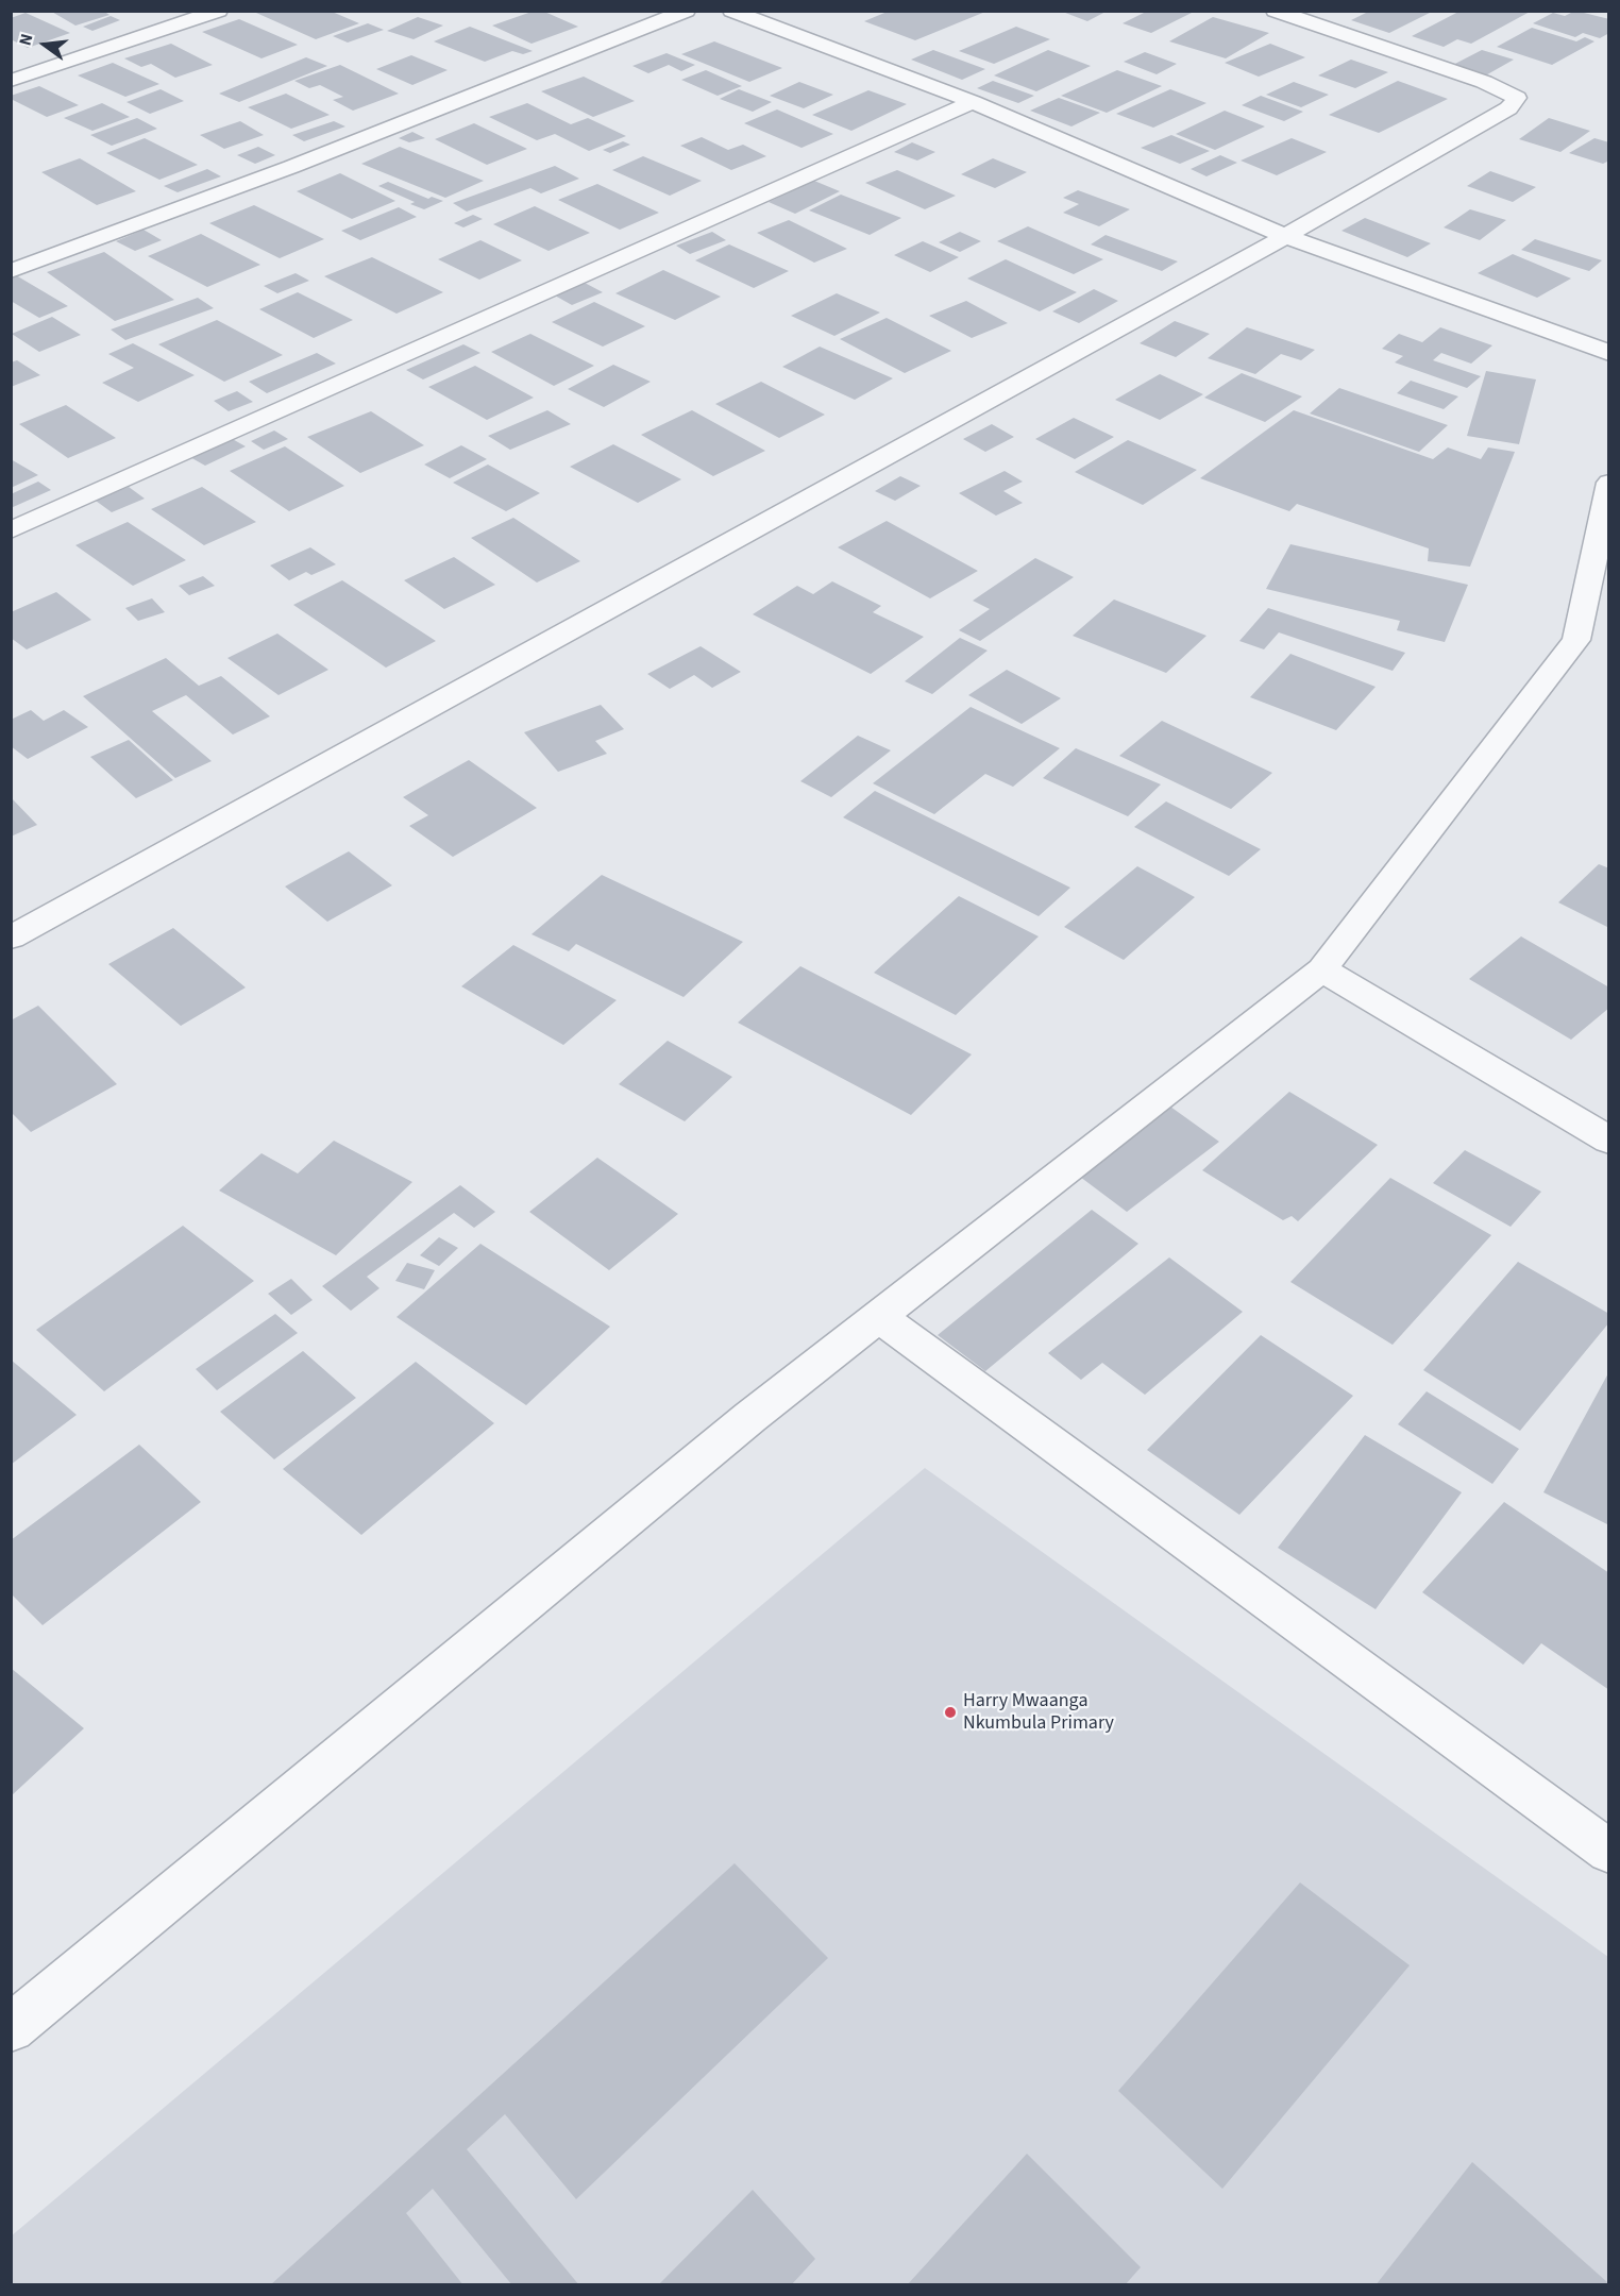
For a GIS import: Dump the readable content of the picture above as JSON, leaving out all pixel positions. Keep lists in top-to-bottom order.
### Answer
{
  "places": ["Harry Mwaanga Nkumbula Primary"],
  "north": "left"
}
